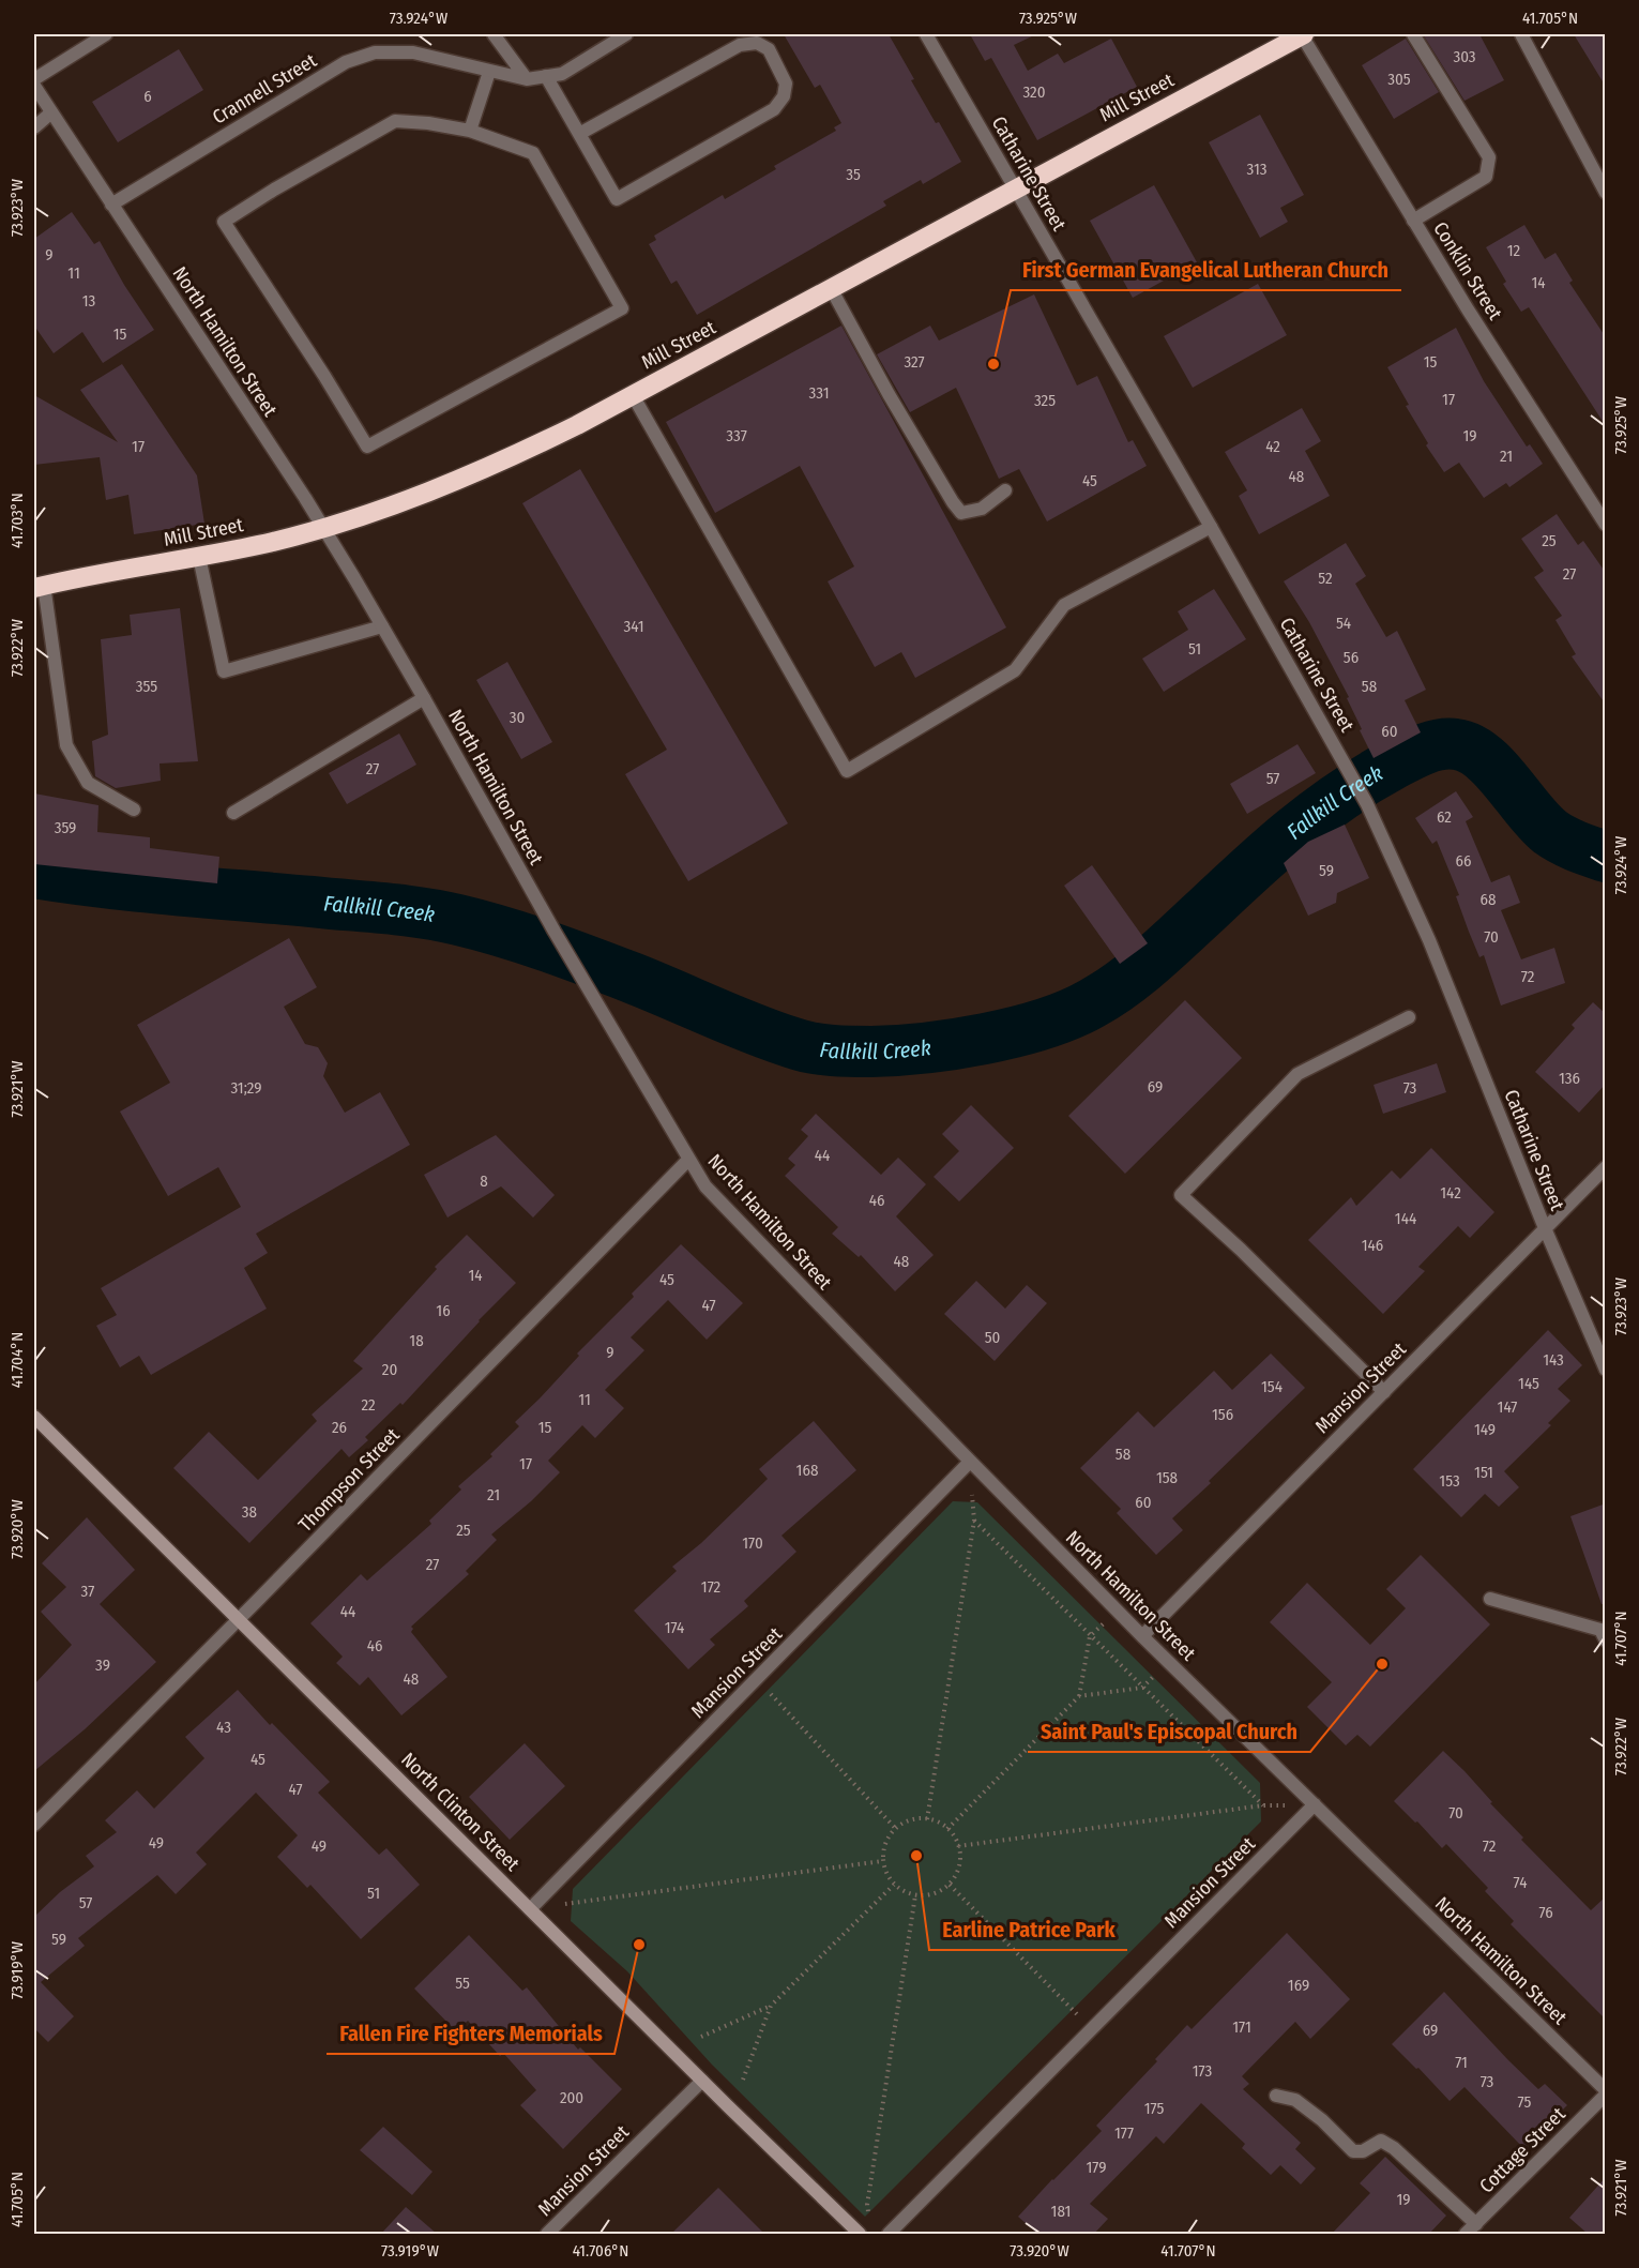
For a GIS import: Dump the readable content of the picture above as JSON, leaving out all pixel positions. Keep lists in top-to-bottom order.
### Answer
{
  "streets": {
    "highway": ["Mill Street"],
    "street": [
      "Crannell Street",
      "Catharine Street",
      "Conklin Street",
      "North Hamilton Street",
      "Mansion Street",
      "Thompson Street",
      "North Clinton Street",
      "Cottage Street"
    ]
  },
  "crossings": [
    ["Crannell Street", "North Hamilton Street"],
    ["Mill Street", "Catharine Street"],
    ["Mill Street", "Conklin Street"],
    ["Mill Street", "North Hamilton Street"],
    ["Catharine Street", "Mansion Street"],
    ["North Hamilton Street", "Mansion Street"],
    ["North Hamilton Street", "Thompson Street"],
    ["North Hamilton Street", "Cottage Street"],
    ["Mansion Street", "North Clinton Street"],
    ["Thompson Street", "North Clinton Street"]
  ],
  "water": ["Fallkill Creek"],
  "places": [
    "First German Evangelical Lutheran Church",
    "Saint Paul's Episcopal Church",
    "Earline Patrice Park",
    "Fallen Fire Fighters Memorials"
  ],
  "house_numbers": [
    "303",
    "305",
    "320",
    "6",
    "313",
    "35",
    "12",
    "9",
    "11",
    "14",
    "13",
    "15",
    "327",
    "15",
    "331",
    "17",
    "325",
    "337",
    "19",
    "17",
    "42",
    "21",
    "48",
    "45",
    "25",
    "27",
    "52",
    "54",
    "341",
    "51",
    "56",
    "355",
    "58",
    "30",
    "60",
    "27",
    "57",
    "62",
    "359",
    "66",
    "59",
    "68",
    "70",
    "72",
    "136",
    "69",
    "31;29",
    "73",
    "44",
    "8",
    "142",
    "46",
    "144",
    "146",
    "48",
    "14",
    "45",
    "47",
    "16",
    "50",
    "18",
    "9",
    "143",
    "20",
    "145",
    "154",
    "11",
    "22",
    "147",
    "156",
    "26",
    "15",
    "149",
    "58",
    "17",
    "168",
    "151",
    "158",
    "153",
    "21",
    "60",
    "38",
    "25",
    "170",
    "27",
    "172",
    "37",
    "44",
    "174",
    "46",
    "39",
    "48",
    "43",
    "45",
    "47",
    "70",
    "49",
    "49",
    "72",
    "74",
    "51",
    "57",
    "76",
    "59",
    "55",
    "169",
    "171",
    "69",
    "71",
    "173",
    "73",
    "200",
    "75",
    "175",
    "177",
    "179",
    "19",
    "181"
  ],
  "coordinates": [
    "73.924°W",
    "73.925°W",
    "41.705°N",
    "73.923°W",
    "41.703°N",
    "73.922°W",
    "73.921°W",
    "41.704°N",
    "73.920°W",
    "41.707°N",
    "73.919°W",
    "41.706°N"
  ]
}
